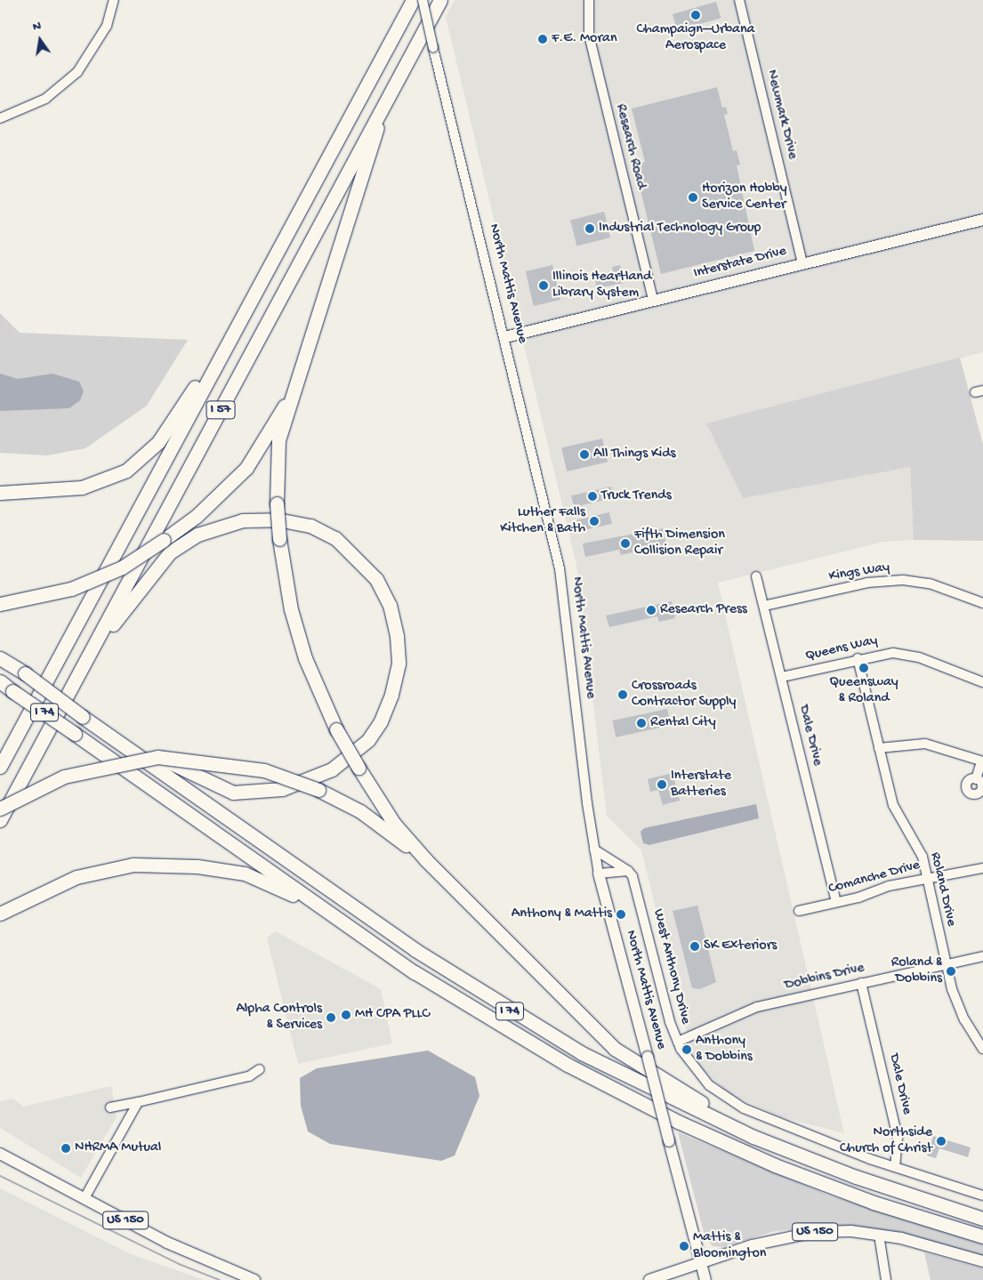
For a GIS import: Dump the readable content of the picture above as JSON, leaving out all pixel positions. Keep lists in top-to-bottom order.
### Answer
{
  "streets": {
    "highway": ["I 57", "I 74"],
    "main road": ["Interstate Drive", "North Mattis Avenue", "US 150"],
    "street": [
      "Newmark Drive",
      "Research Road",
      "Kings Way",
      "Queens Way",
      "Dale Drive",
      "Comanche Drive",
      "Roland Drive",
      "West Anthony Drive",
      "Dobbins Drive"
    ]
  },
  "crossings": [
    ["Newmark Drive", "Interstate Drive"],
    ["Research Road", "Interstate Drive"],
    ["Interstate Drive", "North Mattis Avenue"],
    ["North Mattis Avenue", "US 150"],
    ["Kings Way", "Dale Drive"],
    ["Queens Way", "Dale Drive"],
    ["Queens Way", "Roland Drive"],
    ["Dale Drive", "Comanche Drive"],
    ["Dale Drive", "West Anthony Drive"],
    ["Dale Drive", "Dobbins Drive"],
    ["Comanche Drive", "Roland Drive"],
    ["Roland Drive", "Dobbins Drive"],
    ["West Anthony Drive", "Dobbins Drive"]
  ],
  "places": [
    "Champaign–Urbana Aerospace",
    "F.E. Moran",
    "Horizon Hobby Service Center",
    "Industrial Technology Group",
    "Illinois Heartland Library System",
    "All Things Kids",
    "Truck Trends",
    "Luther Falls Kitchen & Bath",
    "Fifth Dimension Collision Repair",
    "Research Press",
    "Queensway & Roland",
    "Crossroads Contractor Supply",
    "Rental City",
    "Interstate Batteries",
    "Anthony & Mattis",
    "SK Exteriors",
    "Roland & Dobbins",
    "MH CPA PLLC",
    "Alpha Controls & Services",
    "Anthony & Dobbins",
    "Northside Church of Christ",
    "NHRMA Mutual",
    "Mattis & Bloomington"
  ],
  "north": "top"
}
